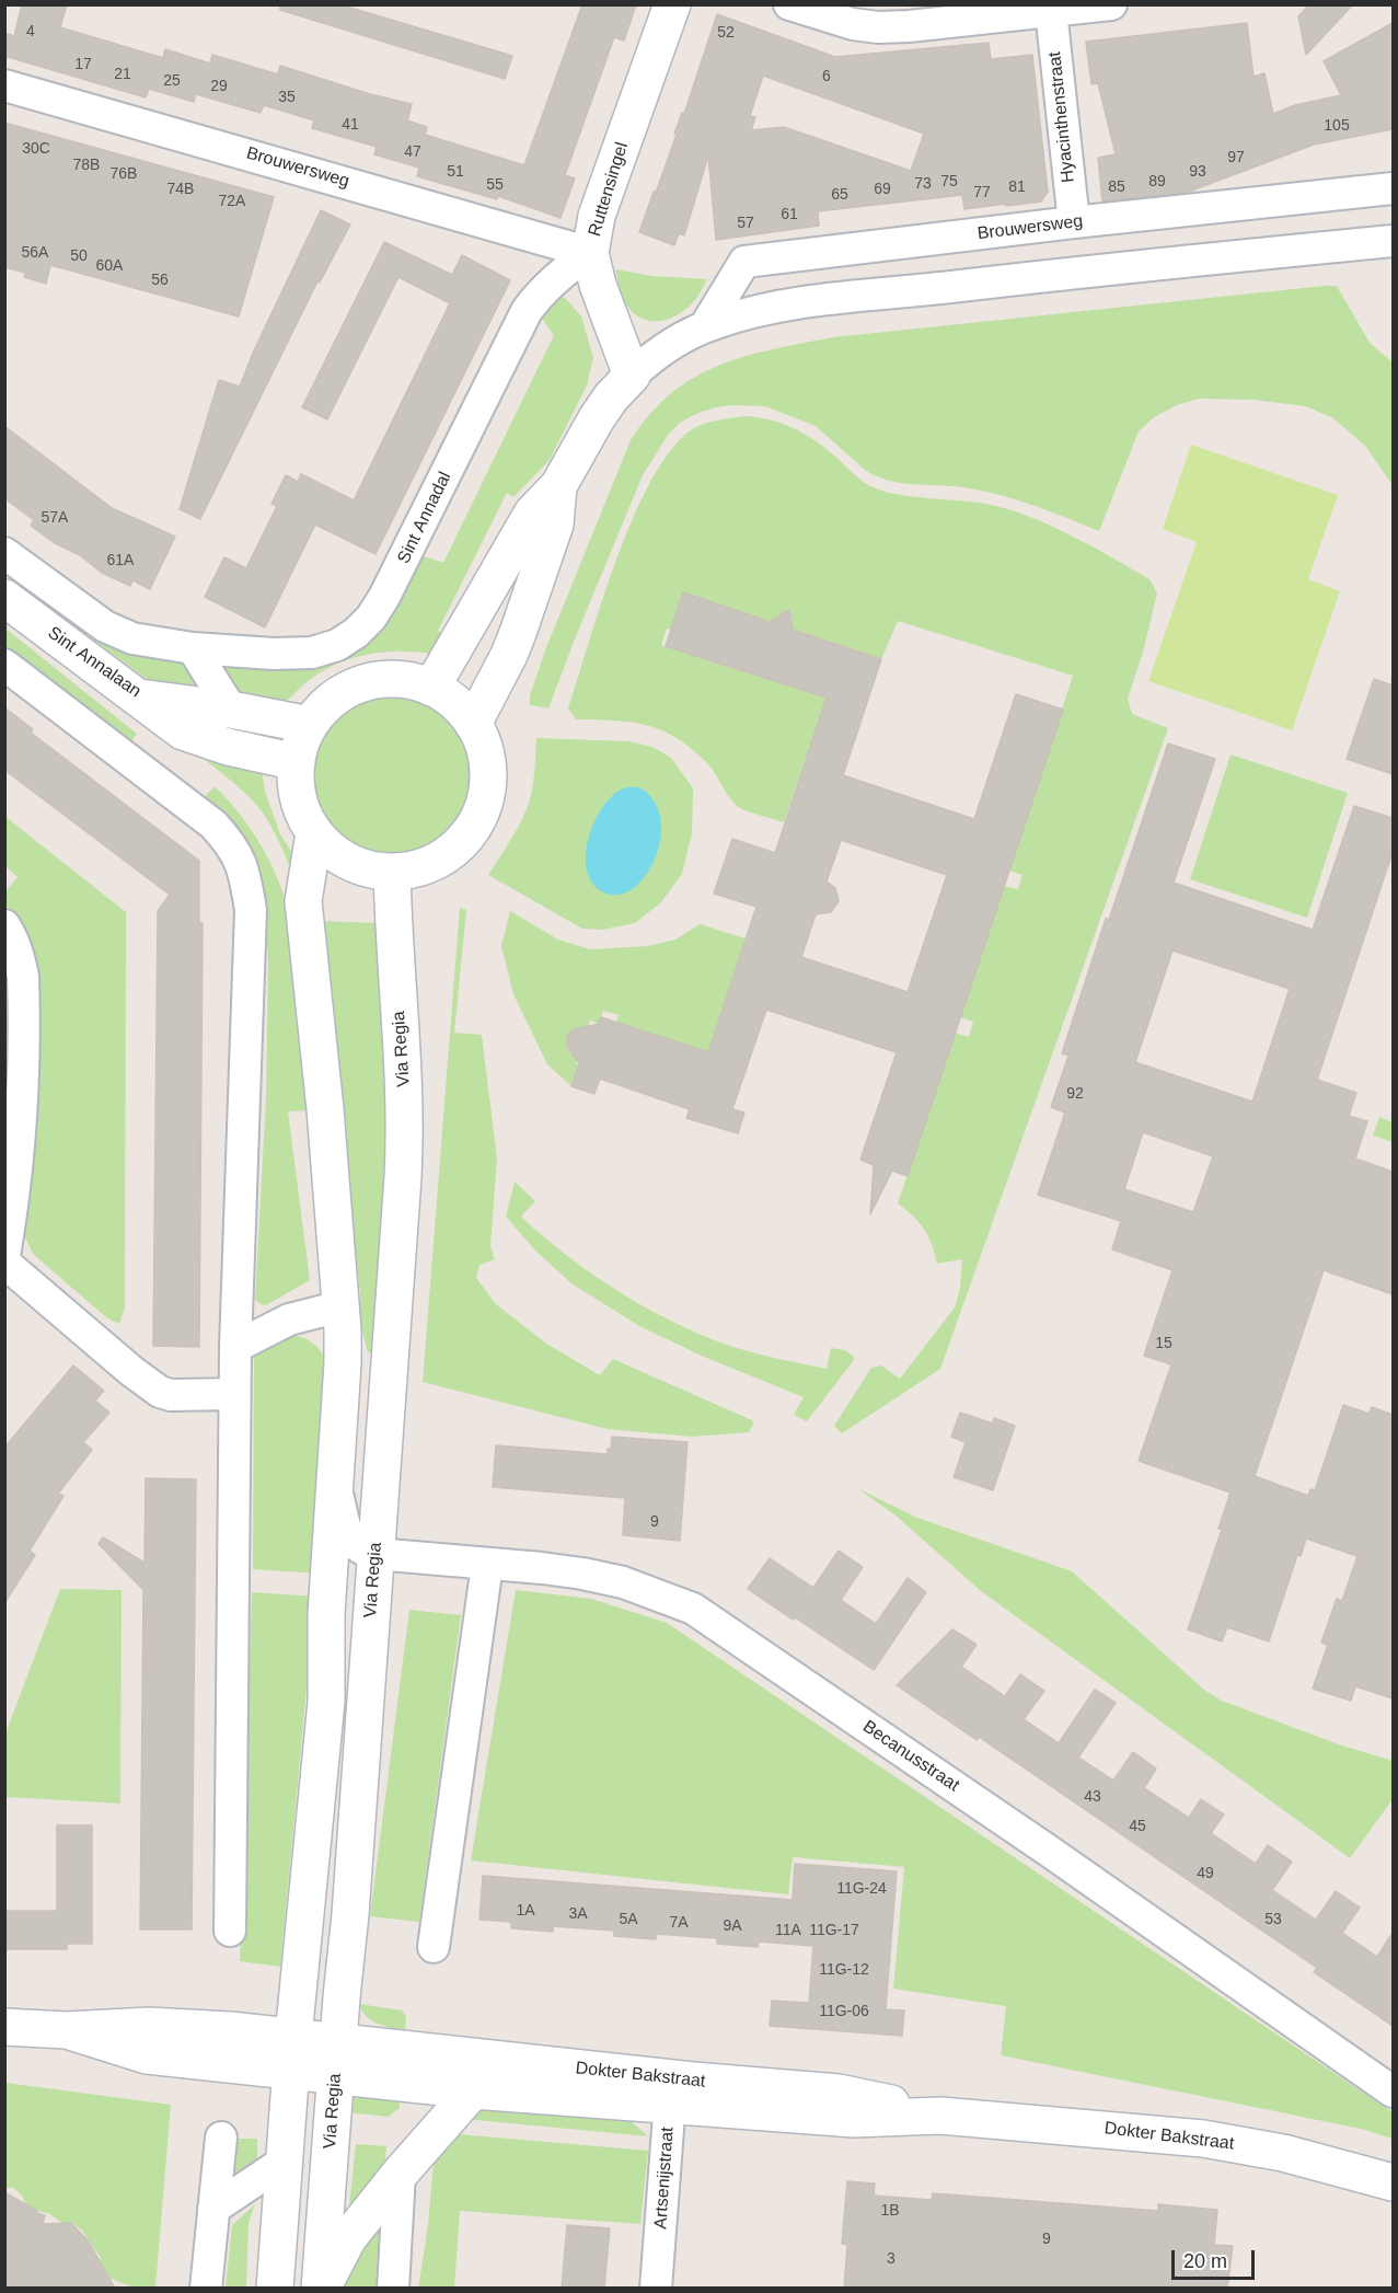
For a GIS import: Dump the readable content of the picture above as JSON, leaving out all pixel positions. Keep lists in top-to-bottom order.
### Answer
{
  "streets": {
    "main road": [
      "Ruttensingel",
      "Sint Annalaan",
      "Via Regia",
      "Dokter Bakstraat"
    ],
    "street": [
      "Hyacinthenstraat",
      "Brouwersweg",
      "Sint Annadal",
      "Becanusstraat",
      "Artsenijstraat"
    ]
  },
  "crossings": [
    ["Hyacinthenstraat", "Brouwersweg"],
    ["Brouwersweg", "Ruttensingel"],
    ["Brouwersweg", "Sint Annadal"],
    ["Ruttensingel", "Sint Annadal"],
    ["Sint Annadal", "Sint Annalaan"],
    ["Sint Annalaan", "Via Regia"],
    ["Via Regia", "Becanusstraat"],
    ["Via Regia", "Dokter Bakstraat"],
    ["Dokter Bakstraat", "Artsenijstraat"]
  ],
  "house_numbers": [
    "4",
    "52",
    "17",
    "21",
    "6",
    "25",
    "29",
    "35",
    "41",
    "105",
    "30C",
    "47",
    "97",
    "78B",
    "51",
    "93",
    "76B",
    "75",
    "89",
    "73",
    "55",
    "81",
    "85",
    "74B",
    "69",
    "77",
    "65",
    "72A",
    "61",
    "57",
    "56A",
    "50",
    "60A",
    "56",
    "57A",
    "61A",
    "92",
    "15",
    "9",
    "43",
    "45",
    "49",
    "11G-24",
    "1A",
    "3A",
    "5A",
    "53",
    "7A",
    "9A",
    "11A",
    "11G-17",
    "11G-12",
    "11G-06",
    "1B",
    "9",
    "3"
  ],
  "scale_bar": "20 m"
}
